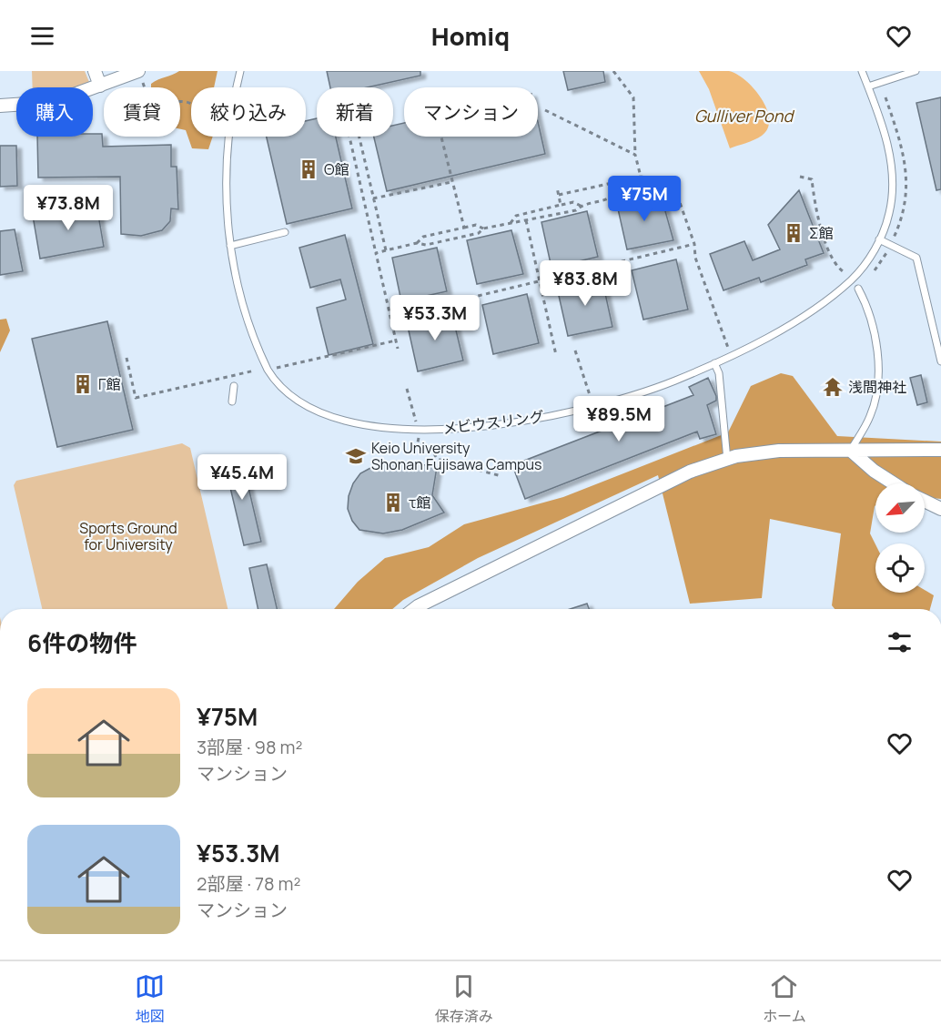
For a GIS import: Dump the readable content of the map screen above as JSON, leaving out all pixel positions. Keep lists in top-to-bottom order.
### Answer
{
  "streets": {
    "lane": ["メビウスリング"]
  },
  "water": ["Gulliver Pond"],
  "parks": ["Sports Ground for University"],
  "places": {
    "building": [
      "Θ館",
      "Σ館",
      "Γ館",
      "τ館"
    ],
    "temple": ["浅間神社"],
    "school or university": ["Keio University Shonan Fujisawa Campus"]
  },
  "north": "bottom left",
  "page": {
    "header": "Homiq",
    "chip": [
      "購入",
      "賃貸",
      "絞り込み",
      "新着",
      "マンション"
    ],
    "price": [
      "¥75M",
      "¥73.8M",
      "¥83.8M",
      "¥53.3M",
      "¥89.5M",
      "¥45.4M"
    ],
    "heading": "6件の物件",
    "list": [
      {
        "name": "¥75M",
        "note": "3部屋 · 98 m² · マンション"
      },
      {
        "name": "¥53.3M",
        "note": "2部屋 · 78 m² · マンション"
      }
    ],
    "tabs": ["地図", "保存済み", "ホーム"]
  }
}
